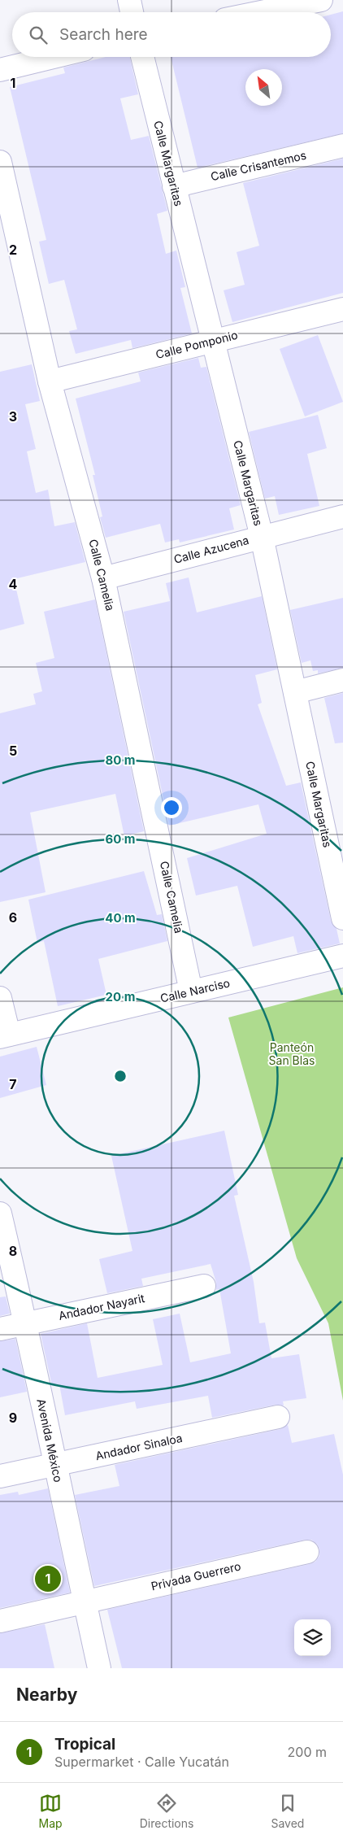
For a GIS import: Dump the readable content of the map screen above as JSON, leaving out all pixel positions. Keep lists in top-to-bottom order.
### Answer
{
  "streets": {
    "street": [
      "Calle Margaritas",
      "Calle Crisantemos",
      "Calle Pomponio",
      "Calle Azucena",
      "Calle Camelia",
      "Calle Narciso",
      "Andador Nayarit",
      "Avenida México",
      "Andador Sinaloa",
      "Privada Guerrero"
    ]
  },
  "crossings": [
    ["Calle Margaritas", "Calle Crisantemos"],
    ["Calle Margaritas", "Calle Pomponio"],
    ["Calle Margaritas", "Calle Azucena"],
    ["Calle Pomponio", "Calle Camelia"],
    ["Calle Azucena", "Calle Camelia"],
    ["Calle Camelia", "Calle Narciso"],
    ["Andador Nayarit", "Avenida México"],
    ["Avenida México", "Andador Sinaloa"],
    ["Avenida México", "Privada Guerrero"]
  ],
  "parks": ["Panteón San Blas"],
  "north": "top left",
  "page": {
    "search": "Search here",
    "pins": "1",
    "heading": "Nearby",
    "list": [
      {
        "mark": "1",
        "name": "Tropical",
        "note": "Supermarket · Calle Yucatán",
        "value": "200 m"
      }
    ],
    "nav": ["Map", "Directions", "Saved"]
  },
  "grid": {
    "rows": [
      "1",
      "2",
      "3",
      "4",
      "5",
      "6",
      "7",
      "8",
      "9"
    ]
  },
  "rings": [
    "80 m",
    "60 m",
    "40 m",
    "20 m"
  ]
}
